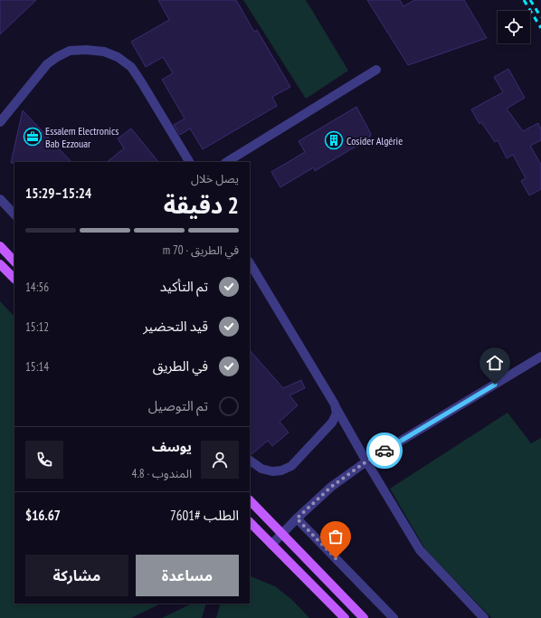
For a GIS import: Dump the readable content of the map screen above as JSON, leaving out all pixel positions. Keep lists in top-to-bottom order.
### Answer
{
  "places": {
    "office": ["Essalem Electronics Bab Ezzouar"],
    "building": ["Cosider Algérie"]
  },
  "page": {
    "heading": ["2 دقيقة", "يصل خلال", "15:24–15:29"],
    "panel": [
      "يوسف",
      "المندوب · 4.8",
      "الطلب #7601",
      "$16.67"
    ],
    "bar": "في الطريق · 70 m",
    "list": [
      ["تم التأكيد", "14:56"],
      ["قيد التحضير", "15:12"],
      ["في الطريق", "15:14"],
      "تم التوصيل"
    ],
    "buttons": ["مساعدة", "مشاركة"]
  }
}
